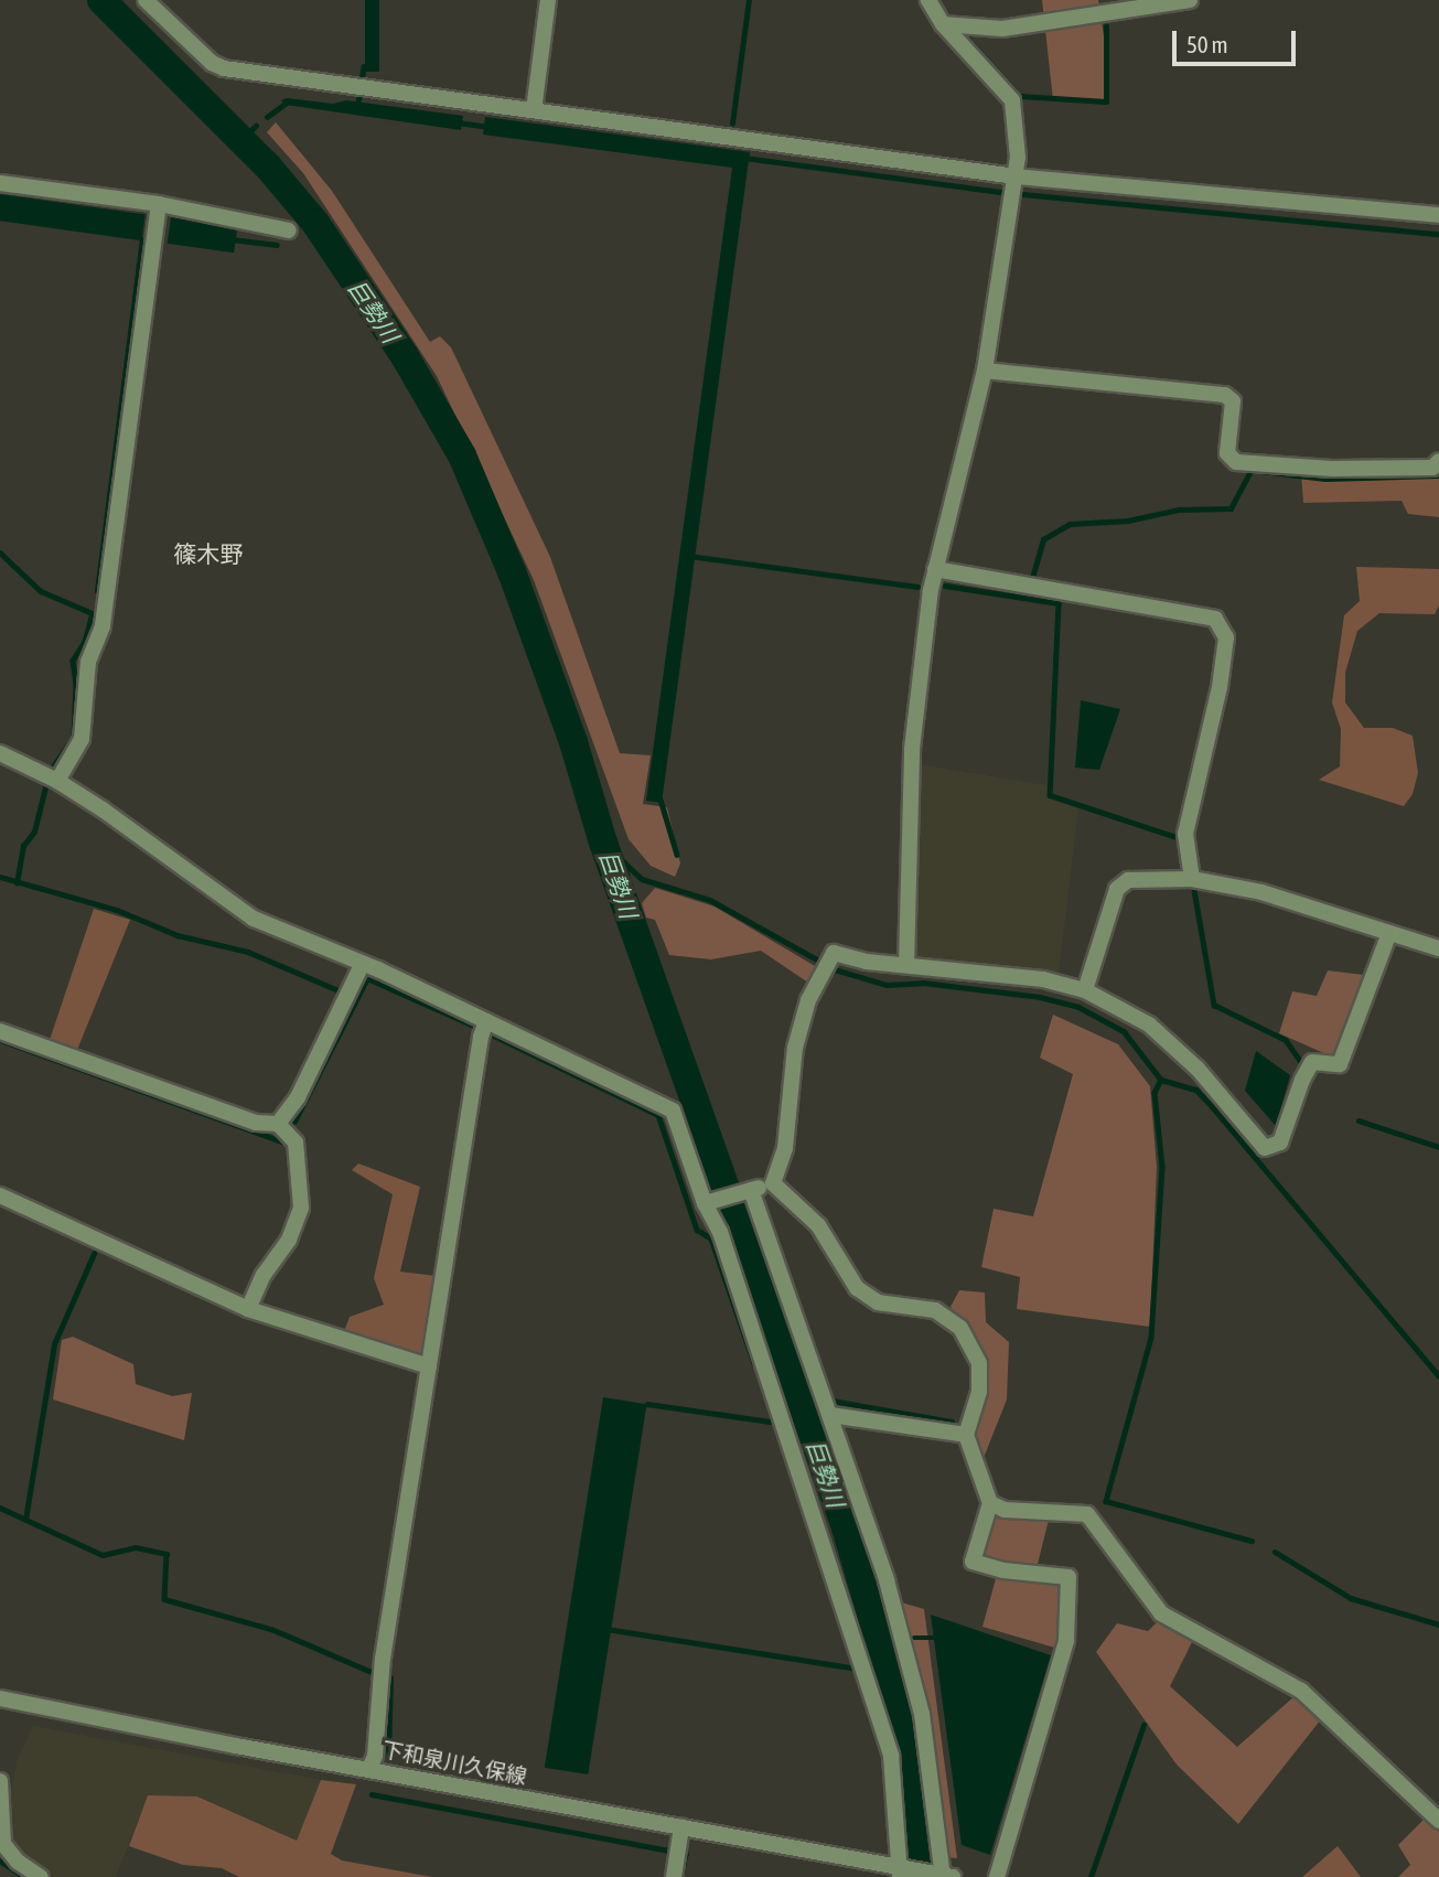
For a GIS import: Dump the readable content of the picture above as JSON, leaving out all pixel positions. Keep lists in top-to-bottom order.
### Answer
{
  "streets": {
    "street": ["下和泉川久保線"]
  },
  "districts": ["篠木野"],
  "water": ["巨勢川"],
  "scale_bar": "50 m"
}
